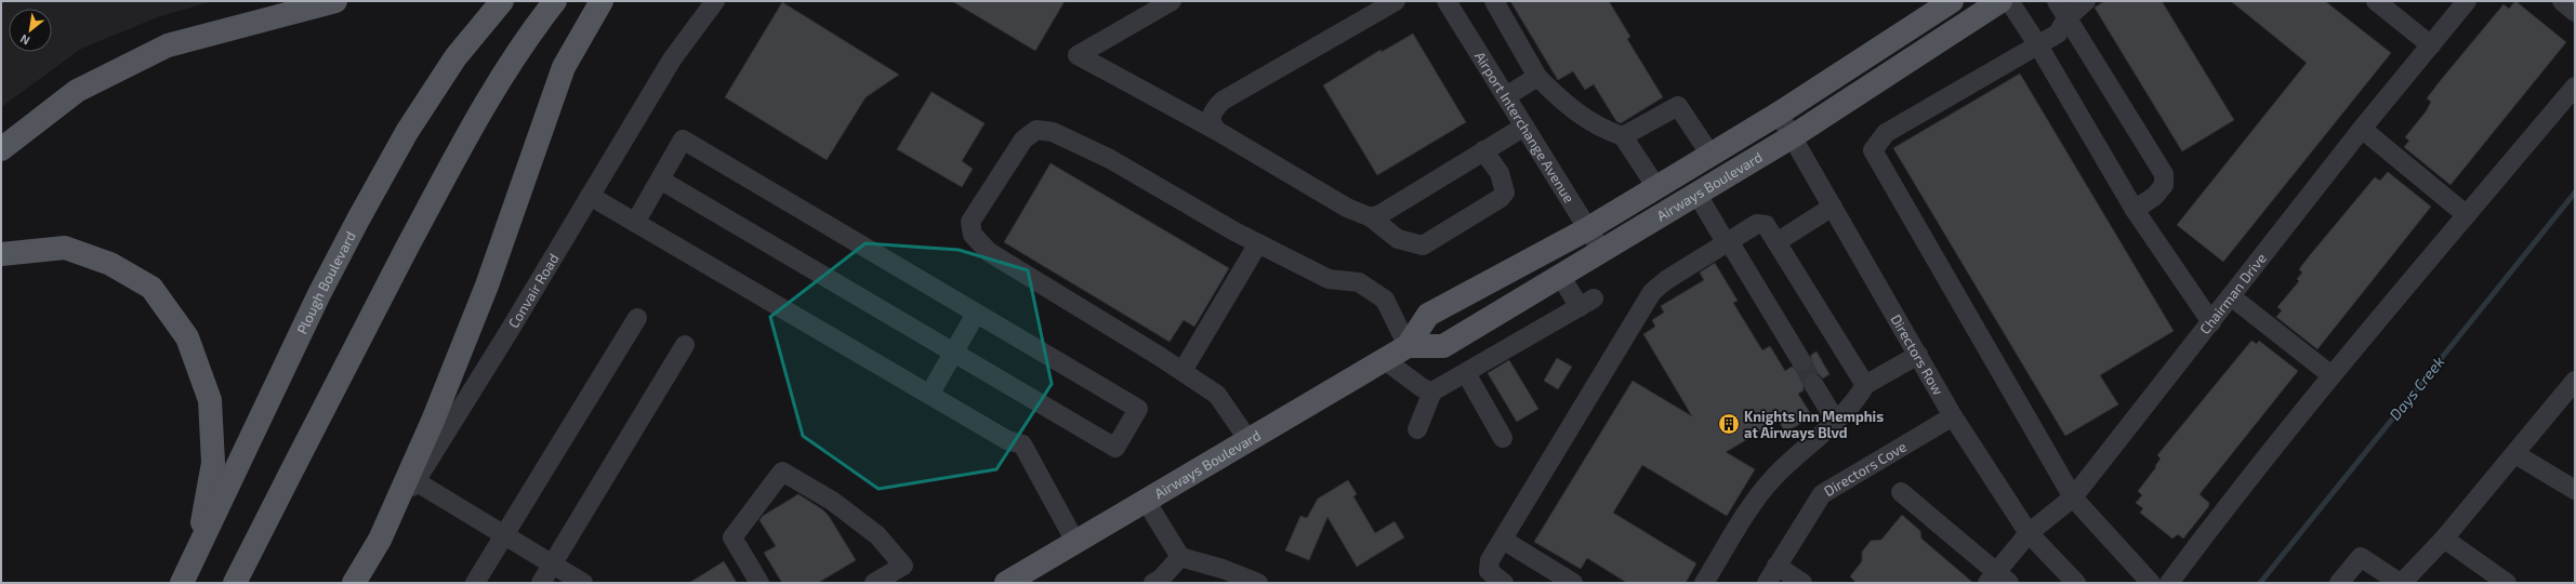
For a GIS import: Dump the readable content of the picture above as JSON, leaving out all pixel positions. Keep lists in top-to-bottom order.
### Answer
{
  "streets": {
    "main road": ["Airways Boulevard", "Plough Boulevard", "Convair Road"],
    "street": [
      "Airport Interchange Avenue",
      "Chairman Drive",
      "Directors Row",
      "Directors Cove"
    ]
  },
  "crossings": [
    ["Airport Interchange Avenue", "Airways Boulevard"],
    ["Airways Boulevard", "Directors Row"],
    ["Chairman Drive", "Directors Row"],
    ["Directors Row", "Directors Cove"]
  ],
  "water": ["Days Creek"],
  "places": {
    "building": ["Knights Inn Memphis at Airways Blvd"]
  },
  "north": "bottom left"
}
